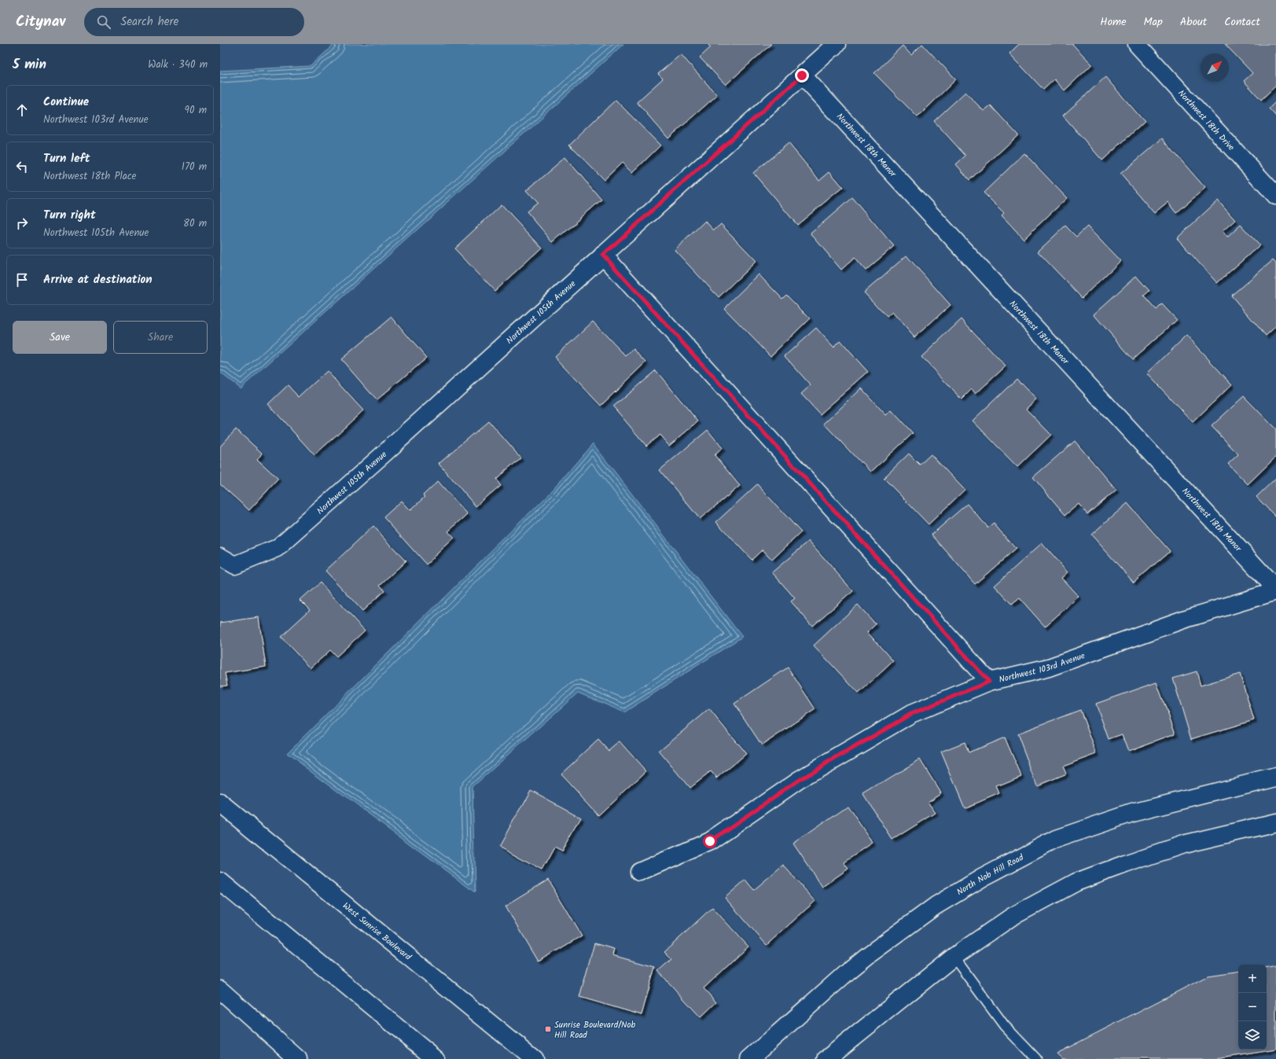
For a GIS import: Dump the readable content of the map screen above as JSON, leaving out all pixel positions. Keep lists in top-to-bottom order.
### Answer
{
  "streets": {
    "main road": [
      "Northwest 18th Drive",
      "Northwest 18th Manor",
      "Northwest 105th Avenue",
      "Northwest 103rd Avenue",
      "North Nob Hill Road",
      "West Sunrise Boulevard"
    ]
  },
  "crossings": [
    ["Northwest 18th Manor", "Northwest 105th Avenue"],
    ["Northwest 18th Manor", "Northwest 103rd Avenue"]
  ],
  "places": {
    "transit": ["Sunrise Boulevard/Nob Hill Road"]
  },
  "north": "top right",
  "page": {
    "header": "Citynav",
    "search": "Search here",
    "nav": [
      "Home",
      "Map",
      "About",
      "Contact"
    ],
    "heading": ["5 min", "Walk · 340 m"],
    "list": [
      ["Continue", "Northwest 103rd Avenue", "90 m"],
      ["Turn left", "Northwest 18th Place", "170 m"],
      ["Turn right", "Northwest 105th Avenue", "80 m"],
      "Arrive at destination"
    ],
    "buttons": ["Save", "Share"],
    "map_buttons": ["+", "−"]
  }
}
